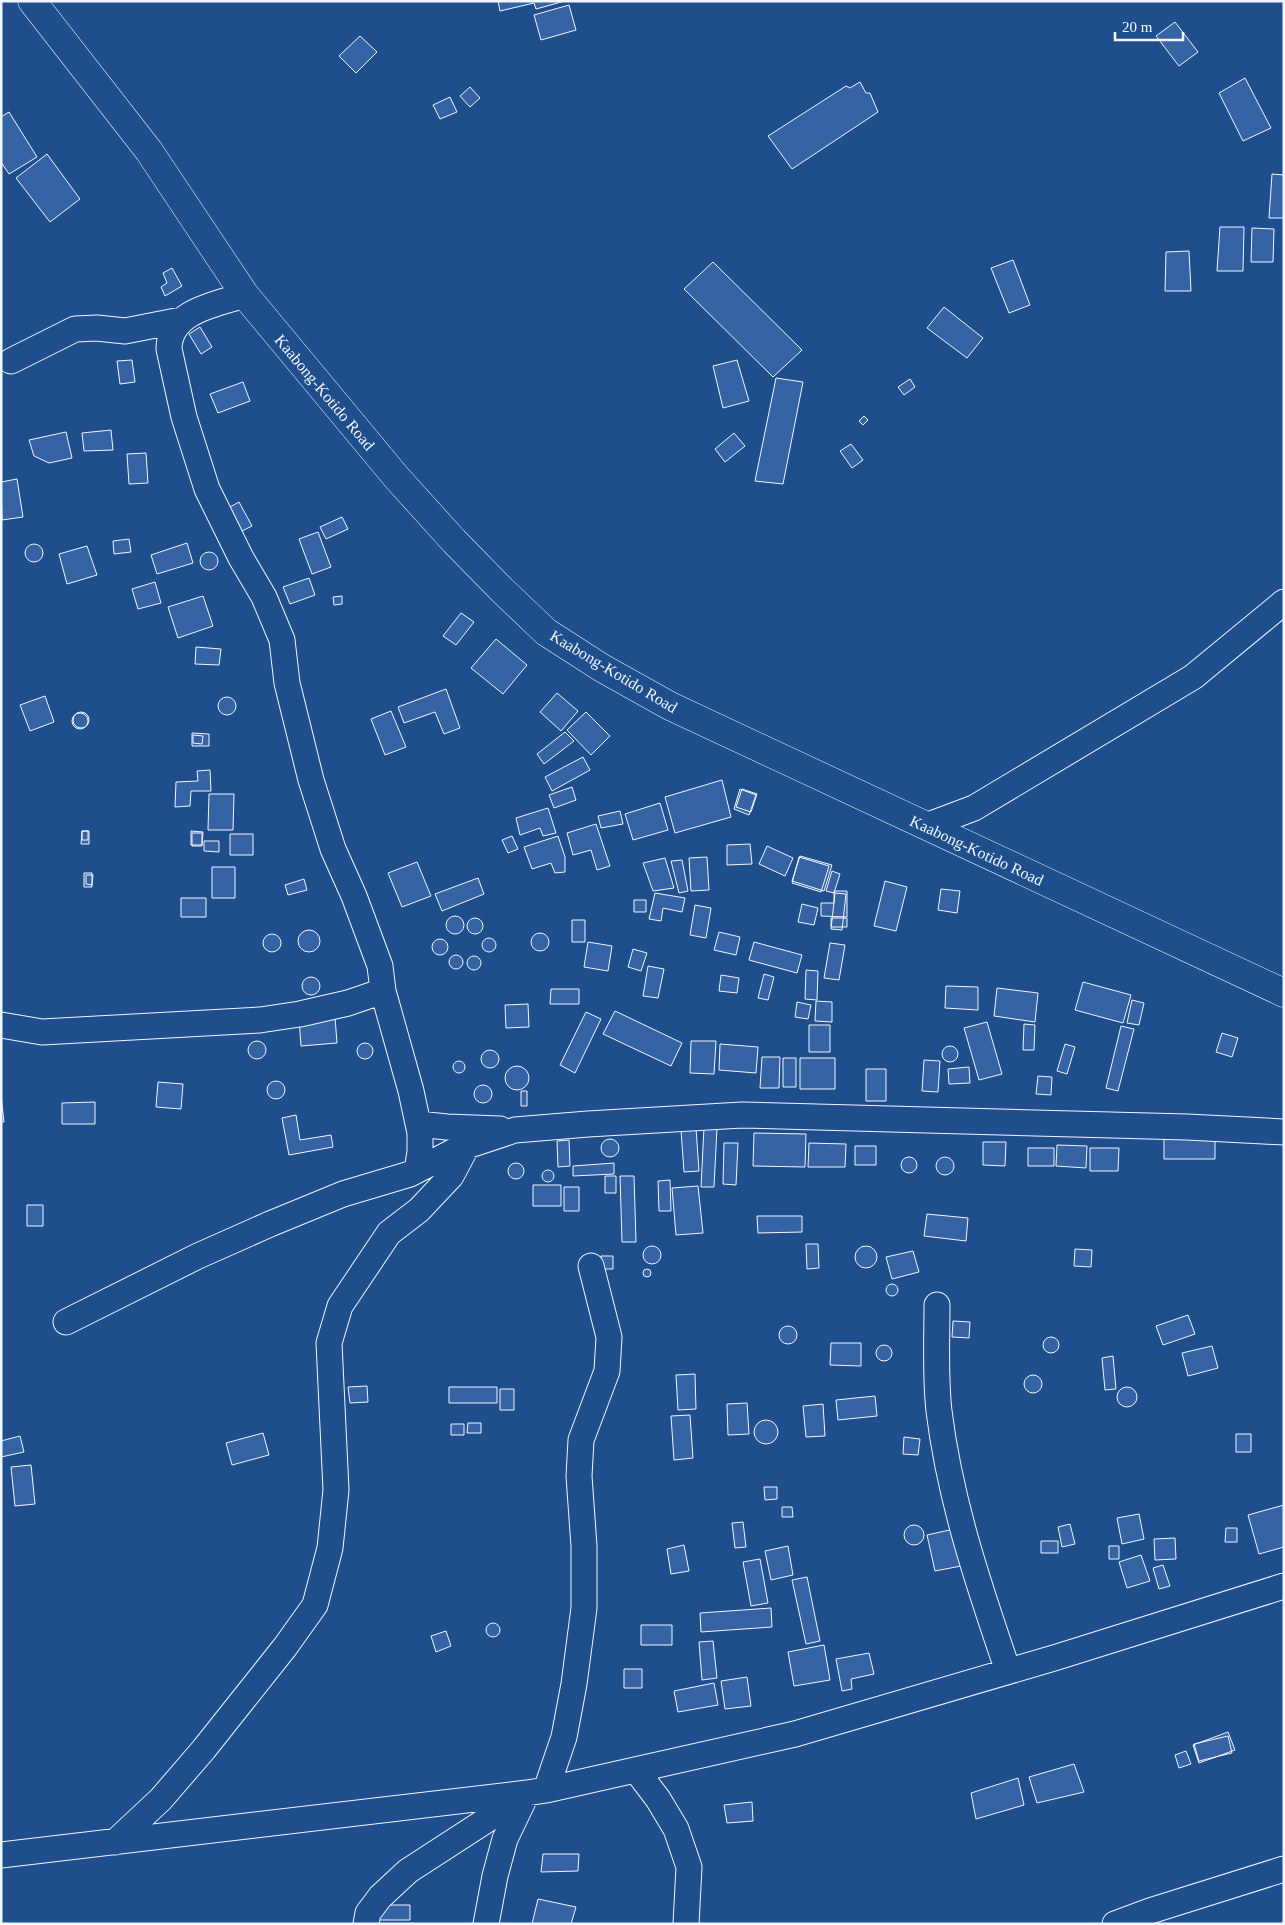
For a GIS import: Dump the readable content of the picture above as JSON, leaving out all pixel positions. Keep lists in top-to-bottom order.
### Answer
{
  "streets": {
    "main road": ["Kaabong-Kotido Road"]
  },
  "scale_bar": "20 m"
}
